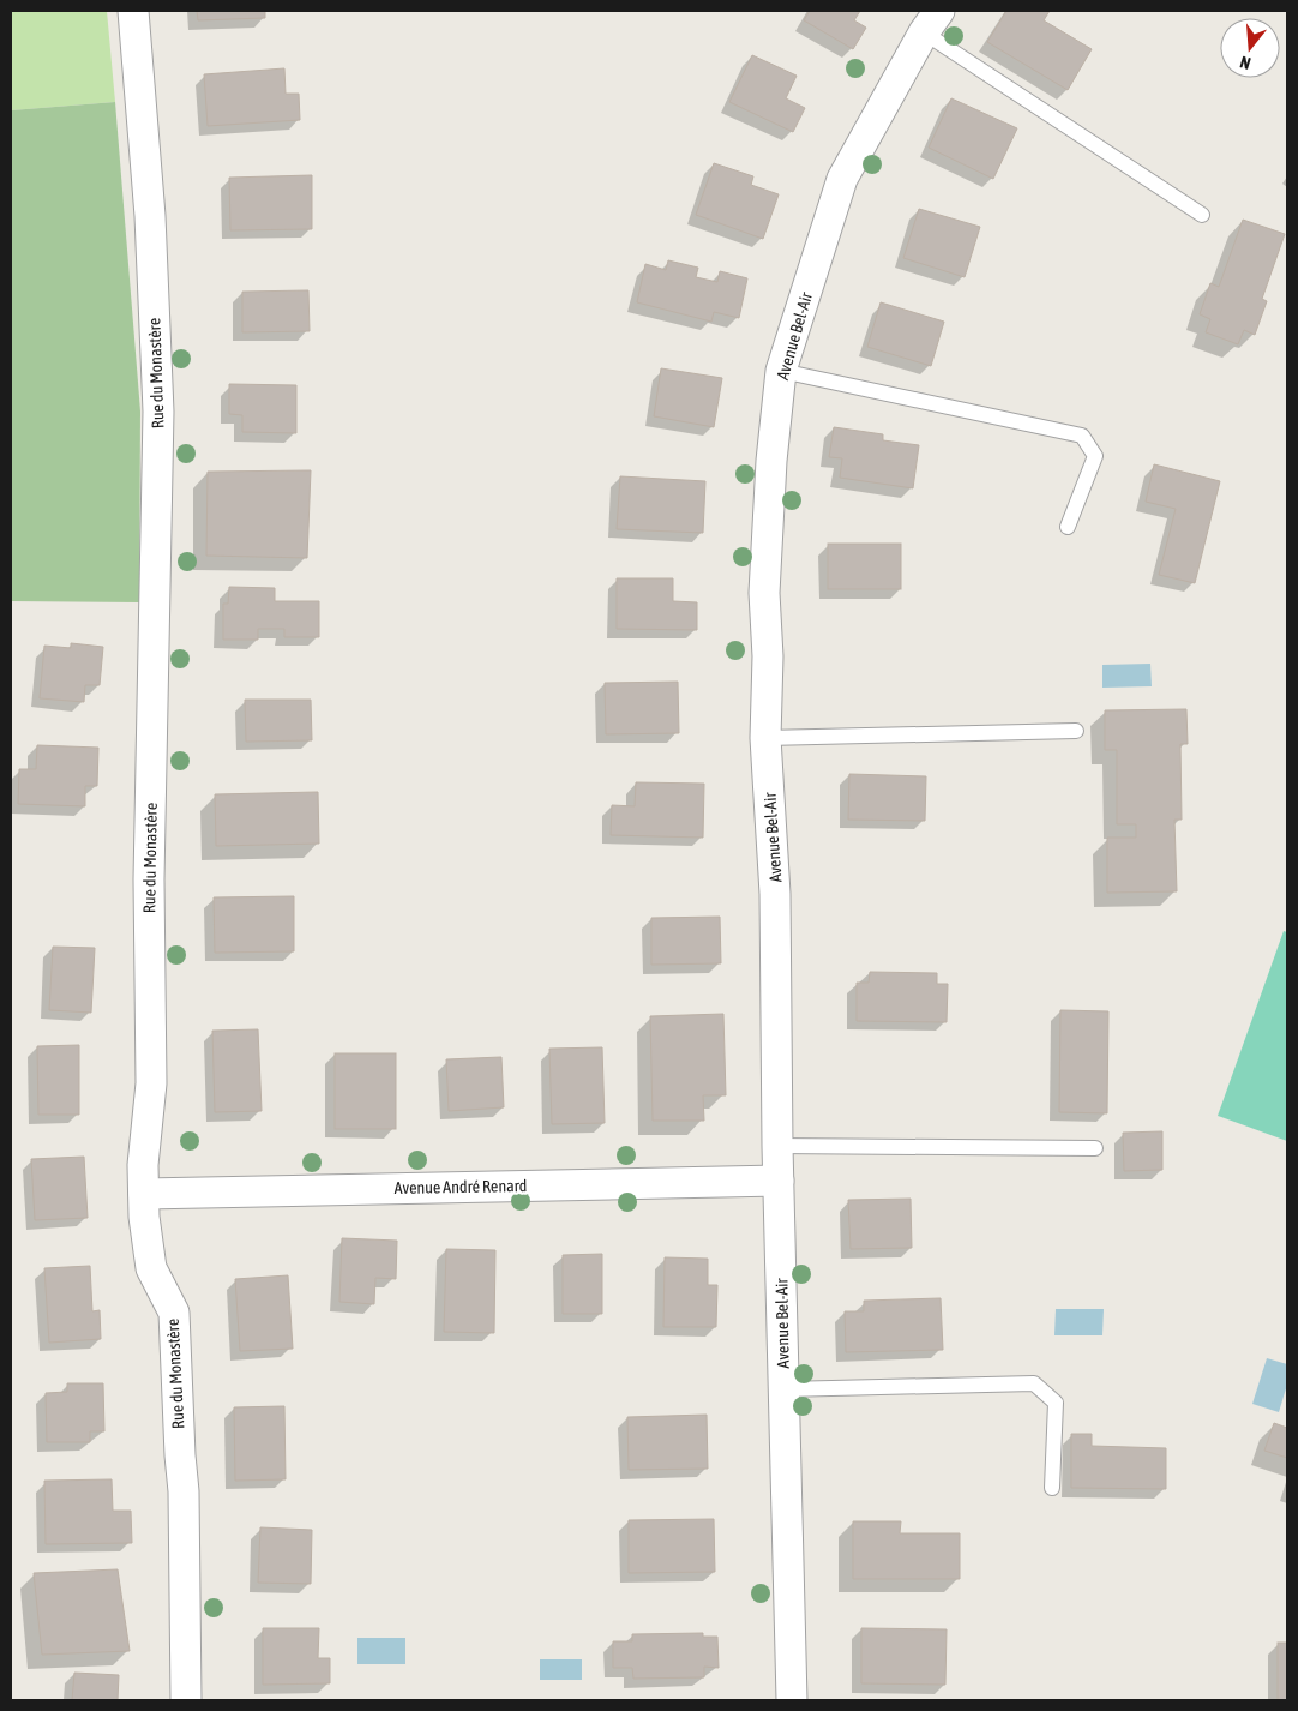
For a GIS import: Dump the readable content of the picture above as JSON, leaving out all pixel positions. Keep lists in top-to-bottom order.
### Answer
{
  "streets": {
    "street": ["Avenue Bel-Air", "Rue du Monastère", "Avenue André Renard"]
  },
  "crossings": [
    ["Avenue Bel-Air", "Avenue André Renard"],
    ["Rue du Monastère", "Avenue André Renard"]
  ],
  "north": "bottom"
}
